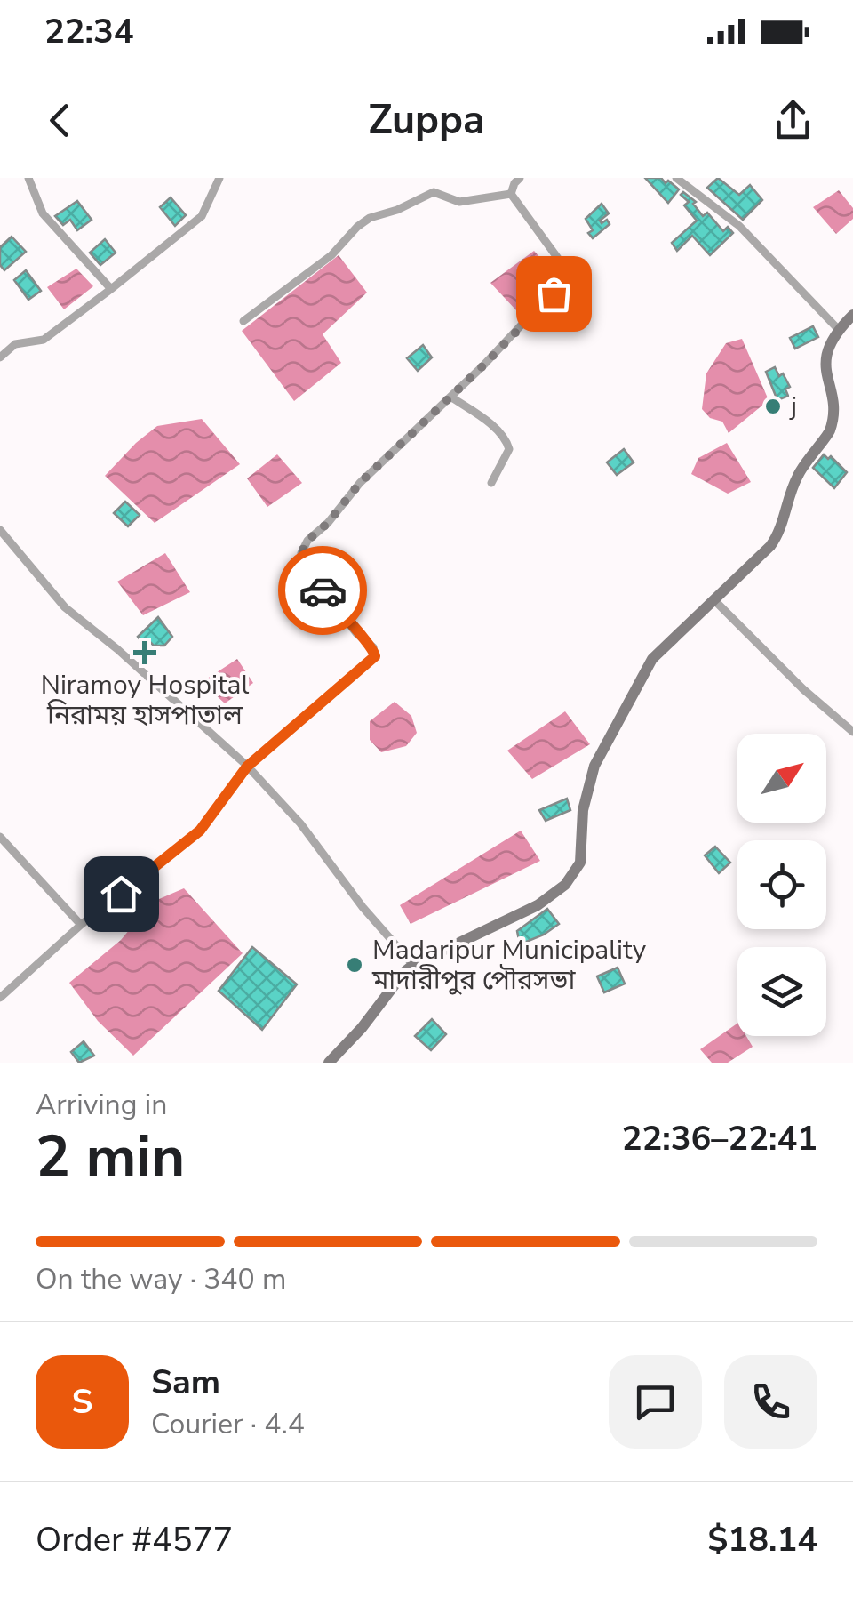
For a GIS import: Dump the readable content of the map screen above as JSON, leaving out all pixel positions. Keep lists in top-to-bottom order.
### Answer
{
  "places": {
    "other": ["j", "Madaripur Municipality মাদারীপুর পৌরসভা"],
    "health": ["Niramoy Hospital নিরাময় হাসপাতাল"]
  },
  "north": "top right",
  "page": {
    "status": "22:34",
    "header": "Zuppa",
    "heading": ["2 min", "Arriving in", "22:36–22:41"],
    "panel": [
      "Sam",
      "Courier · 4.4",
      "Order #4577",
      "$18.14"
    ],
    "bar": "On the way · 340 m",
    "round": "S"
  }
}
